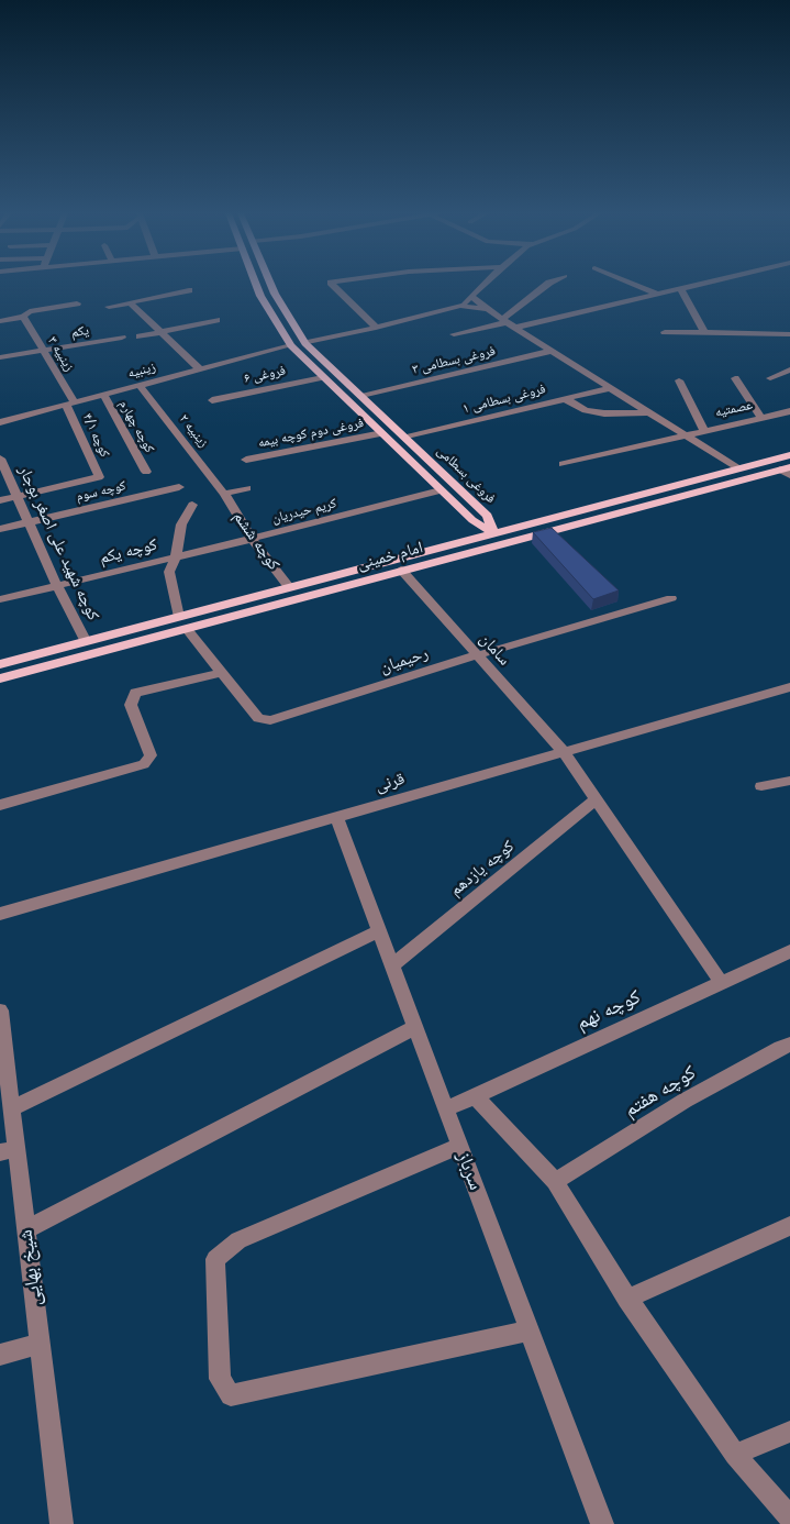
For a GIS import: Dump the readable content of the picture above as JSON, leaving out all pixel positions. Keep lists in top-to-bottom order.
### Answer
{
  "streets": {
    "main road": ["فروغی بسطامی", "امام خمینی"],
    "street": [
      "یکم",
      "زینبیه ۳",
      "فروغی بسطامی ۳",
      "زینبیه",
      "فروغی ۶",
      "فروغی بسطامی ۱",
      "عصمتیه",
      "کوچه چهارم",
      "زینبیه ۲",
      "فروغی دوم کوچه بیمه",
      "کوچه ۴/۱",
      "کوچه سوم",
      "کریم حیدریان",
      "کوچه ششم",
      "کوچه شهید علی اصغر بوجار",
      "کوچه یکم",
      "سامان",
      "رحیمیان",
      "قرنی",
      "کوچه یازدهم",
      "کوچه نهم",
      "کوچه هفتم",
      "سرباز",
      "شیخ بهایی"
    ]
  },
  "crossings": [
    ["یکم", "زینبیه ۳"],
    ["زینبیه ۳", "زینبیه"],
    ["زینبیه ۳", "کوچه ۴/۱"],
    ["فروغی بسطامی ۳", "فروغی بسطامی"],
    ["زینبیه", "کوچه چهارم"],
    ["زینبیه", "زینبیه ۲"],
    ["زینبیه", "کوچه ۴/۱"],
    ["زینبیه", "فروغی بسطامی"],
    ["فروغی ۶", "فروغی بسطامی"],
    ["فروغی بسطامی ۱", "فروغی بسطامی"],
    ["زینبیه ۲", "کوچه ششم"],
    ["فروغی دوم کوچه بیمه", "فروغی بسطامی"],
    ["کوچه ۴/۱", "کوچه شهید علی اصغر بوجار"],
    ["فروغی بسطامی", "کریم حیدریان"],
    ["فروغی بسطامی", "امام خمینی"],
    ["کوچه سوم", "کوچه شهید علی اصغر بوجار"],
    ["کریم حیدریان", "کوچه ششم"],
    ["کریم حیدریان", "کوچه یکم"],
    ["کوچه ششم", "امام خمینی"],
    ["کوچه شهید علی اصغر بوجار", "کوچه یکم"],
    ["کوچه شهید علی اصغر بوجار", "امام خمینی"],
    ["امام خمینی", "سامان"],
    ["امام خمینی", "رحیمیان"],
    ["سامان", "رحیمیان"],
    ["سامان", "قرنی"],
    ["سامان", "کوچه یازدهم"],
    ["سامان", "کوچه نهم"],
    ["قرنی", "سرباز"],
    ["کوچه یازدهم", "سرباز"],
    ["کوچه نهم", "سرباز"]
  ]
}
